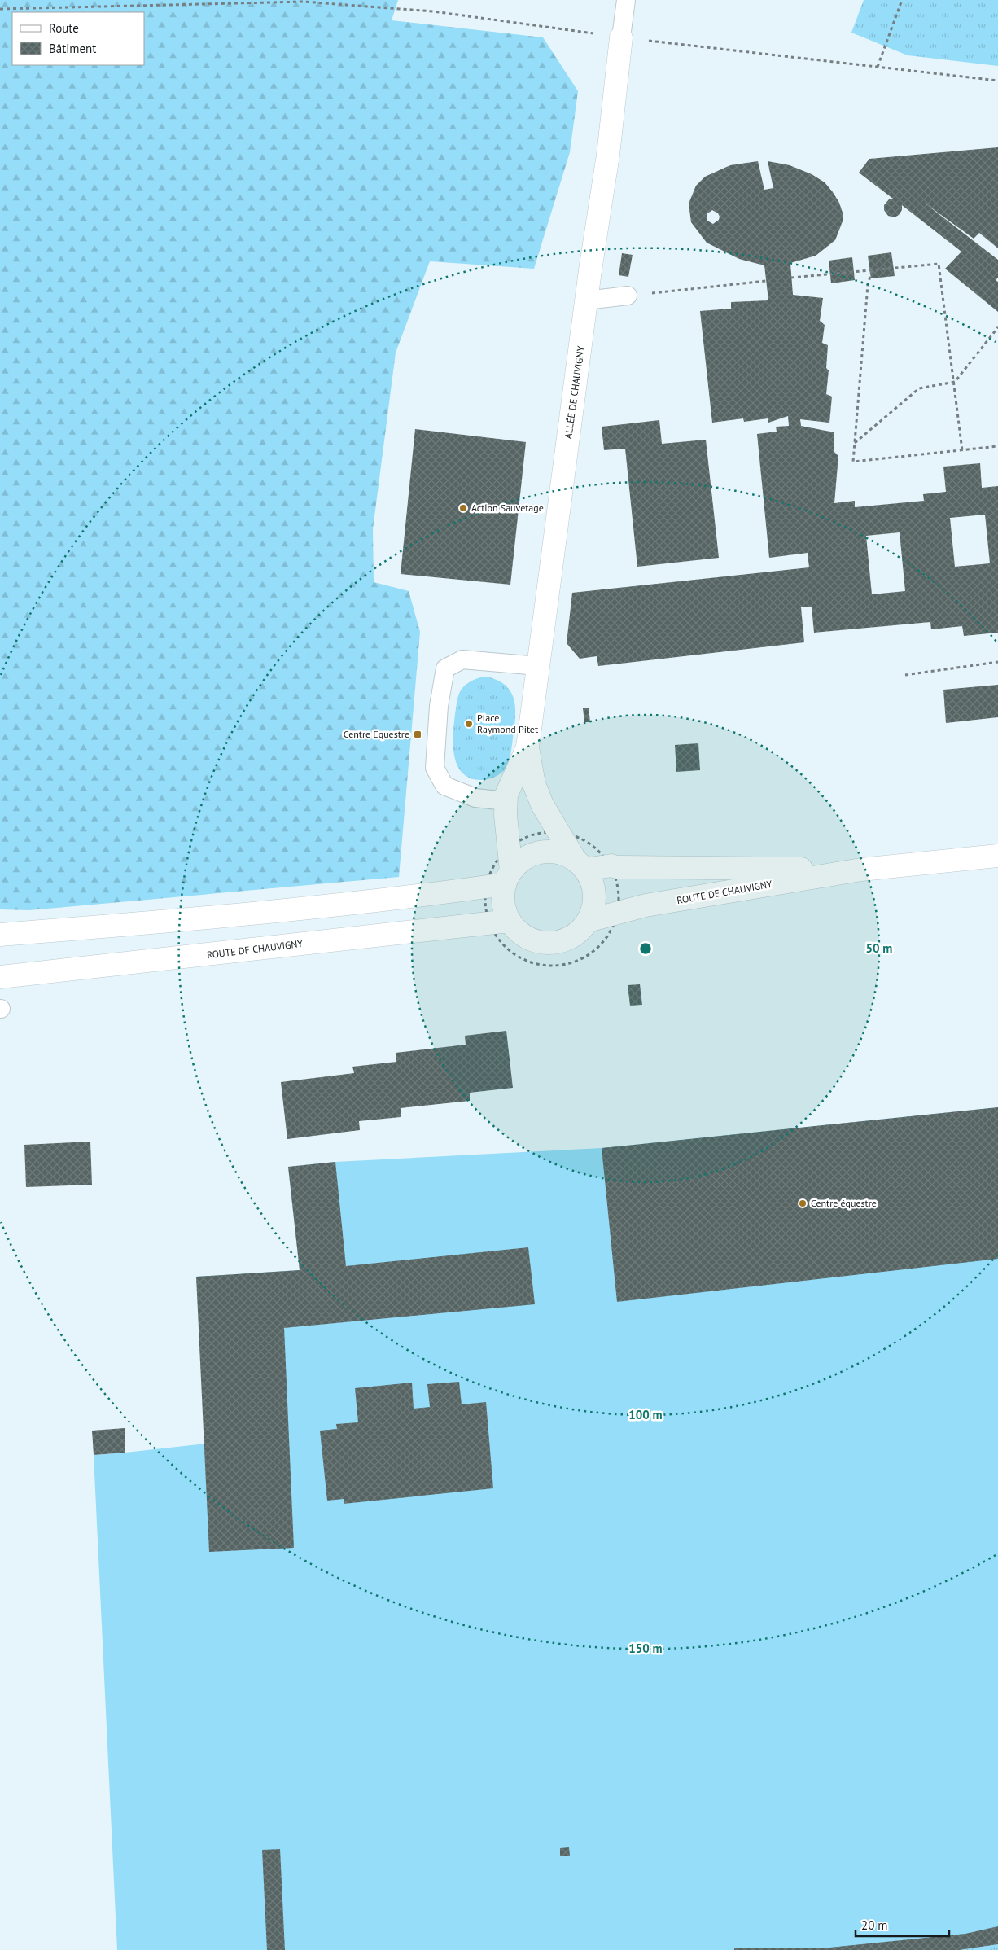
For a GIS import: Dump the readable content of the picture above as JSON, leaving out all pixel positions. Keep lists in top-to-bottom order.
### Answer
{
  "streets": {
    "main road": ["ALLÉE DE CHAUVIGNY", "ROUTE DE CHAUVIGNY"]
  },
  "crossings": [
    ["ALLÉE DE CHAUVIGNY", "ROUTE DE CHAUVIGNY"]
  ],
  "places": {
    "other": ["Action Sauvetage", "Place Raymond Pitet", "Centre équestre"],
    "transit": ["Centre Equestre"]
  },
  "legend": ["Route", "Bâtiment"],
  "scale_bar": "20 m",
  "rings": ["50 m", "100 m", "150 m"]
}
